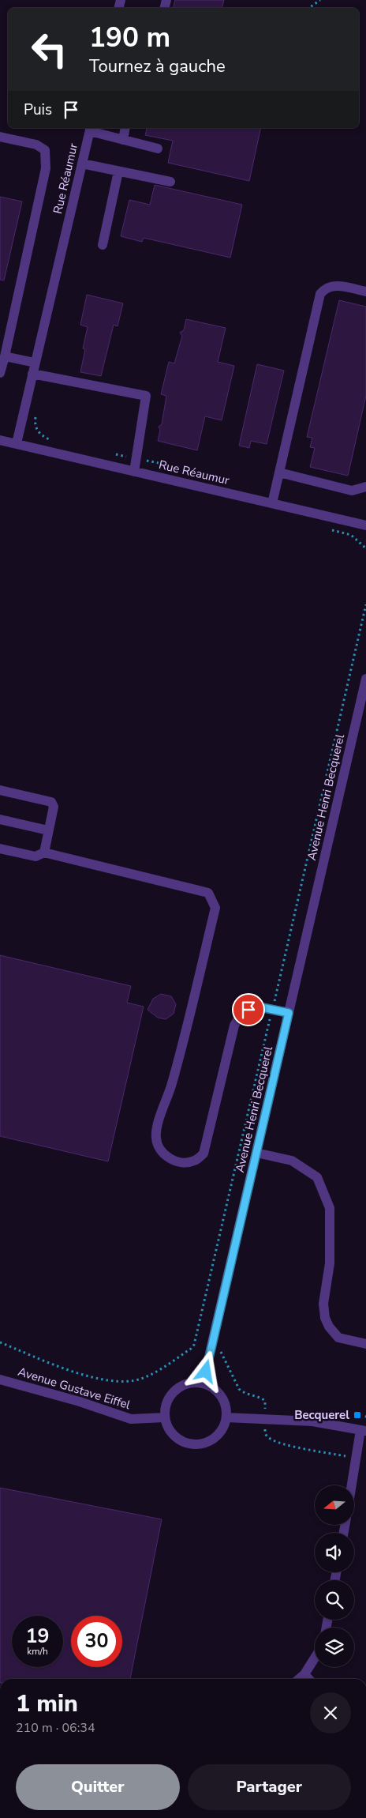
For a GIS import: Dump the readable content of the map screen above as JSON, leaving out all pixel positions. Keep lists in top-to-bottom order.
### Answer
{
  "streets": {
    "street": ["Rue Réaumur", "Avenue Henri Becquerel", "Avenue Gustave Eiffel"]
  },
  "crossings": [
    ["Avenue Henri Becquerel", "Avenue Gustave Eiffel"]
  ],
  "places": {
    "transit": ["Becquerel"]
  },
  "north": "left",
  "page": {
    "turn": ["190 m", "Tournez à gauche"],
    "then": "Puis",
    "speed": "19 km/h",
    "limit": "30",
    "heading": ["1 min", "210 m · 06:34"],
    "buttons": ["Quitter", "Partager"]
  }
}
